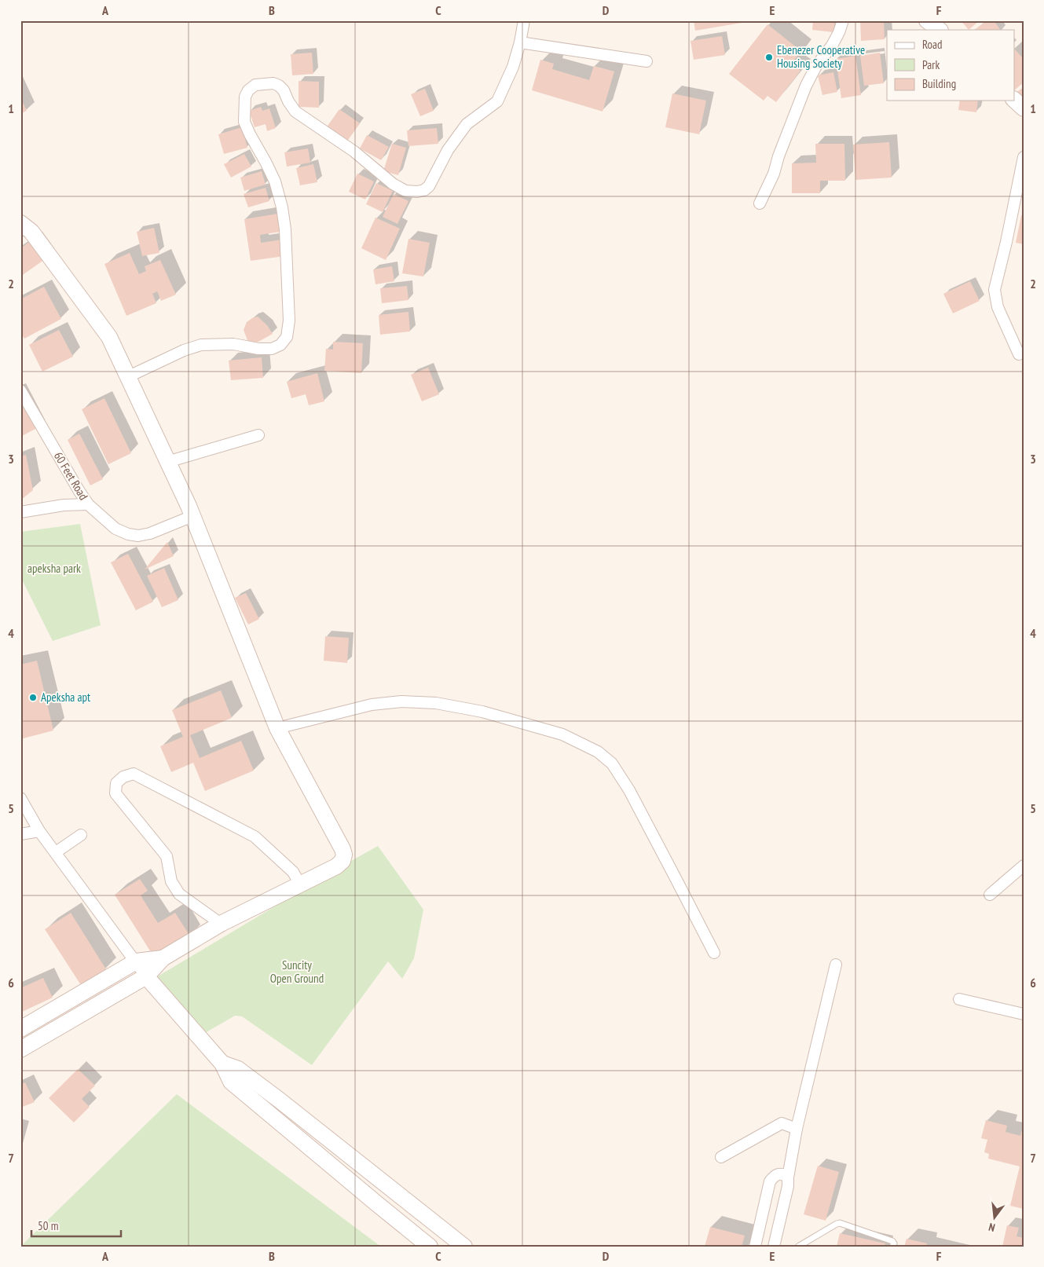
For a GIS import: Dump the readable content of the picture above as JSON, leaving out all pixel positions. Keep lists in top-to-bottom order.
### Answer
{
  "streets": {
    "street": ["60 Feet Road"]
  },
  "parks": ["apeksha park", "Suncity Open Ground"],
  "places": ["Ebenezer Cooperative Housing Society", "Apeksha apt"],
  "legend": ["Road", "Park", "Building"],
  "scale_bar": "50 m",
  "north": "bottom",
  "grid": {
    "columns": [
      "A",
      "B",
      "C",
      "D",
      "E",
      "F"
    ],
    "rows": [
      "1",
      "2",
      "3",
      "4",
      "5",
      "6",
      "7"
    ]
  }
}
